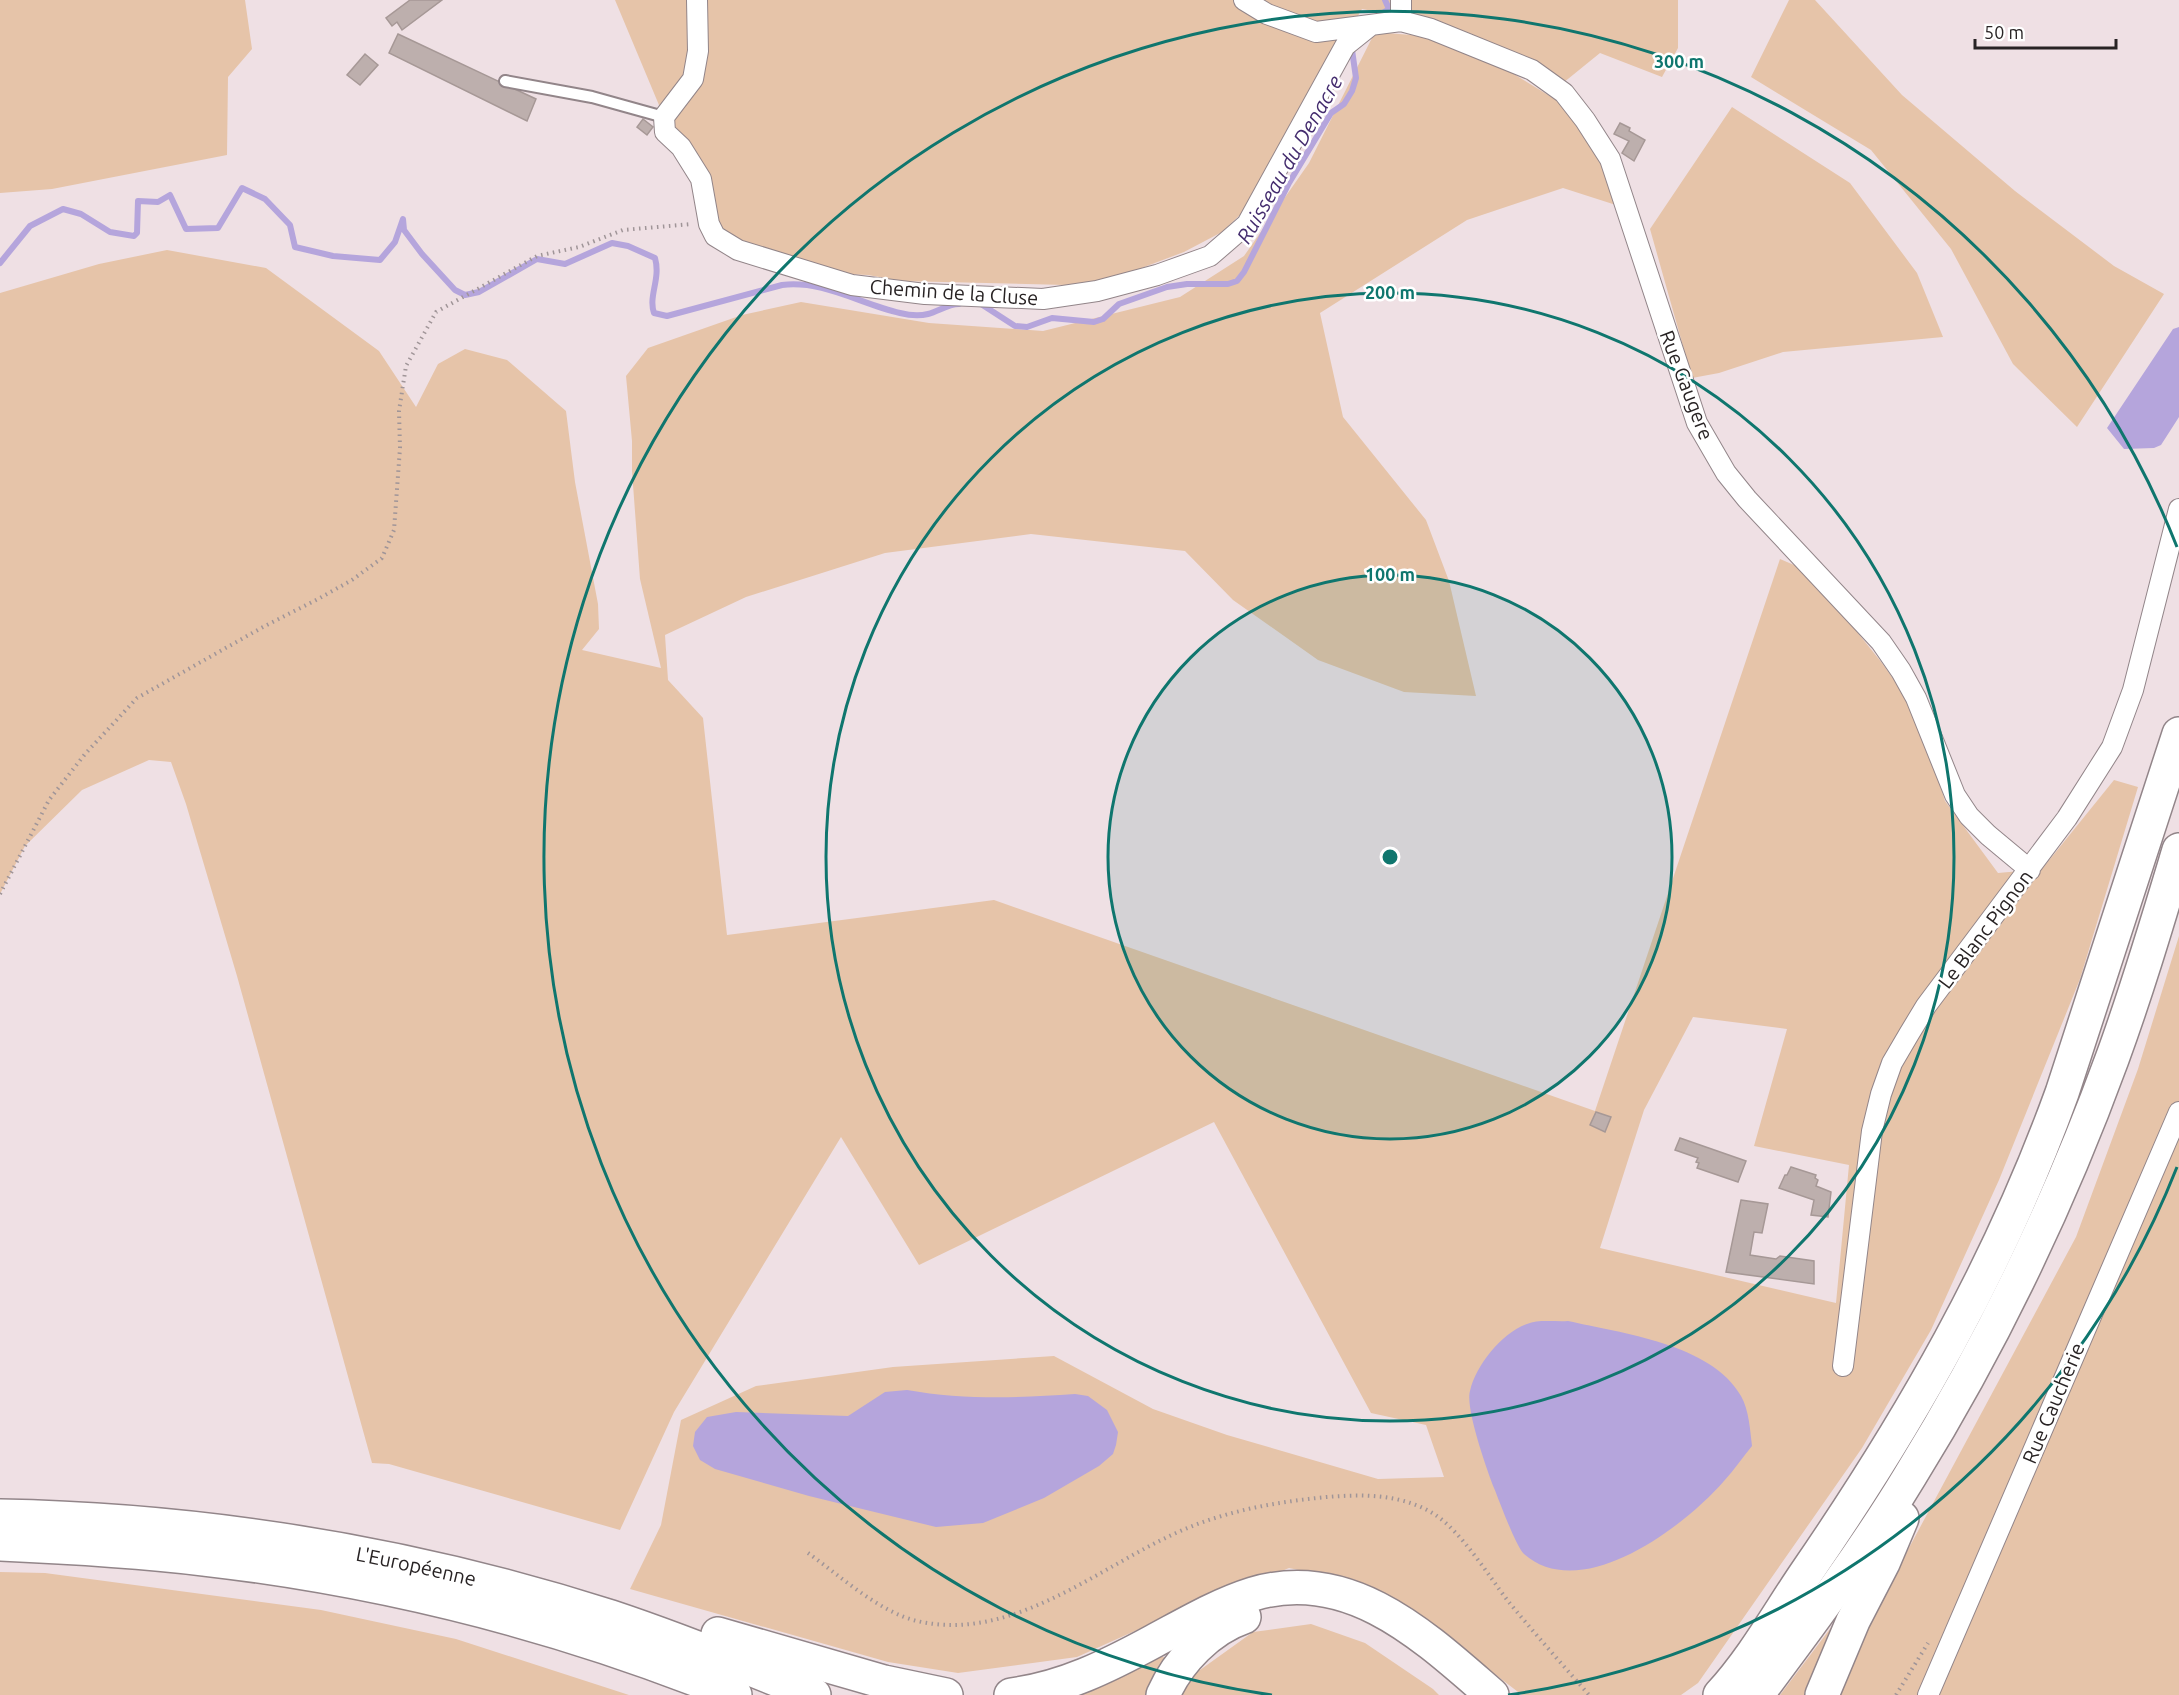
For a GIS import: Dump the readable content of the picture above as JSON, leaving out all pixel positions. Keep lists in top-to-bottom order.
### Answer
{
  "streets": {
    "highway": ["L'Européenne"],
    "street": [
      "Chemin de la Cluse",
      "Rue Gaugere",
      "Le Blanc Pignon",
      "Rue Caucherie"
    ]
  },
  "crossings": [
    ["Chemin de la Cluse", "Rue Gaugere"],
    ["Rue Gaugere", "Le Blanc Pignon"]
  ],
  "water": ["Ruisseau du Denacre"],
  "scale_bar": "50 m",
  "rings": ["300 m", "200 m", "100 m"]
}
